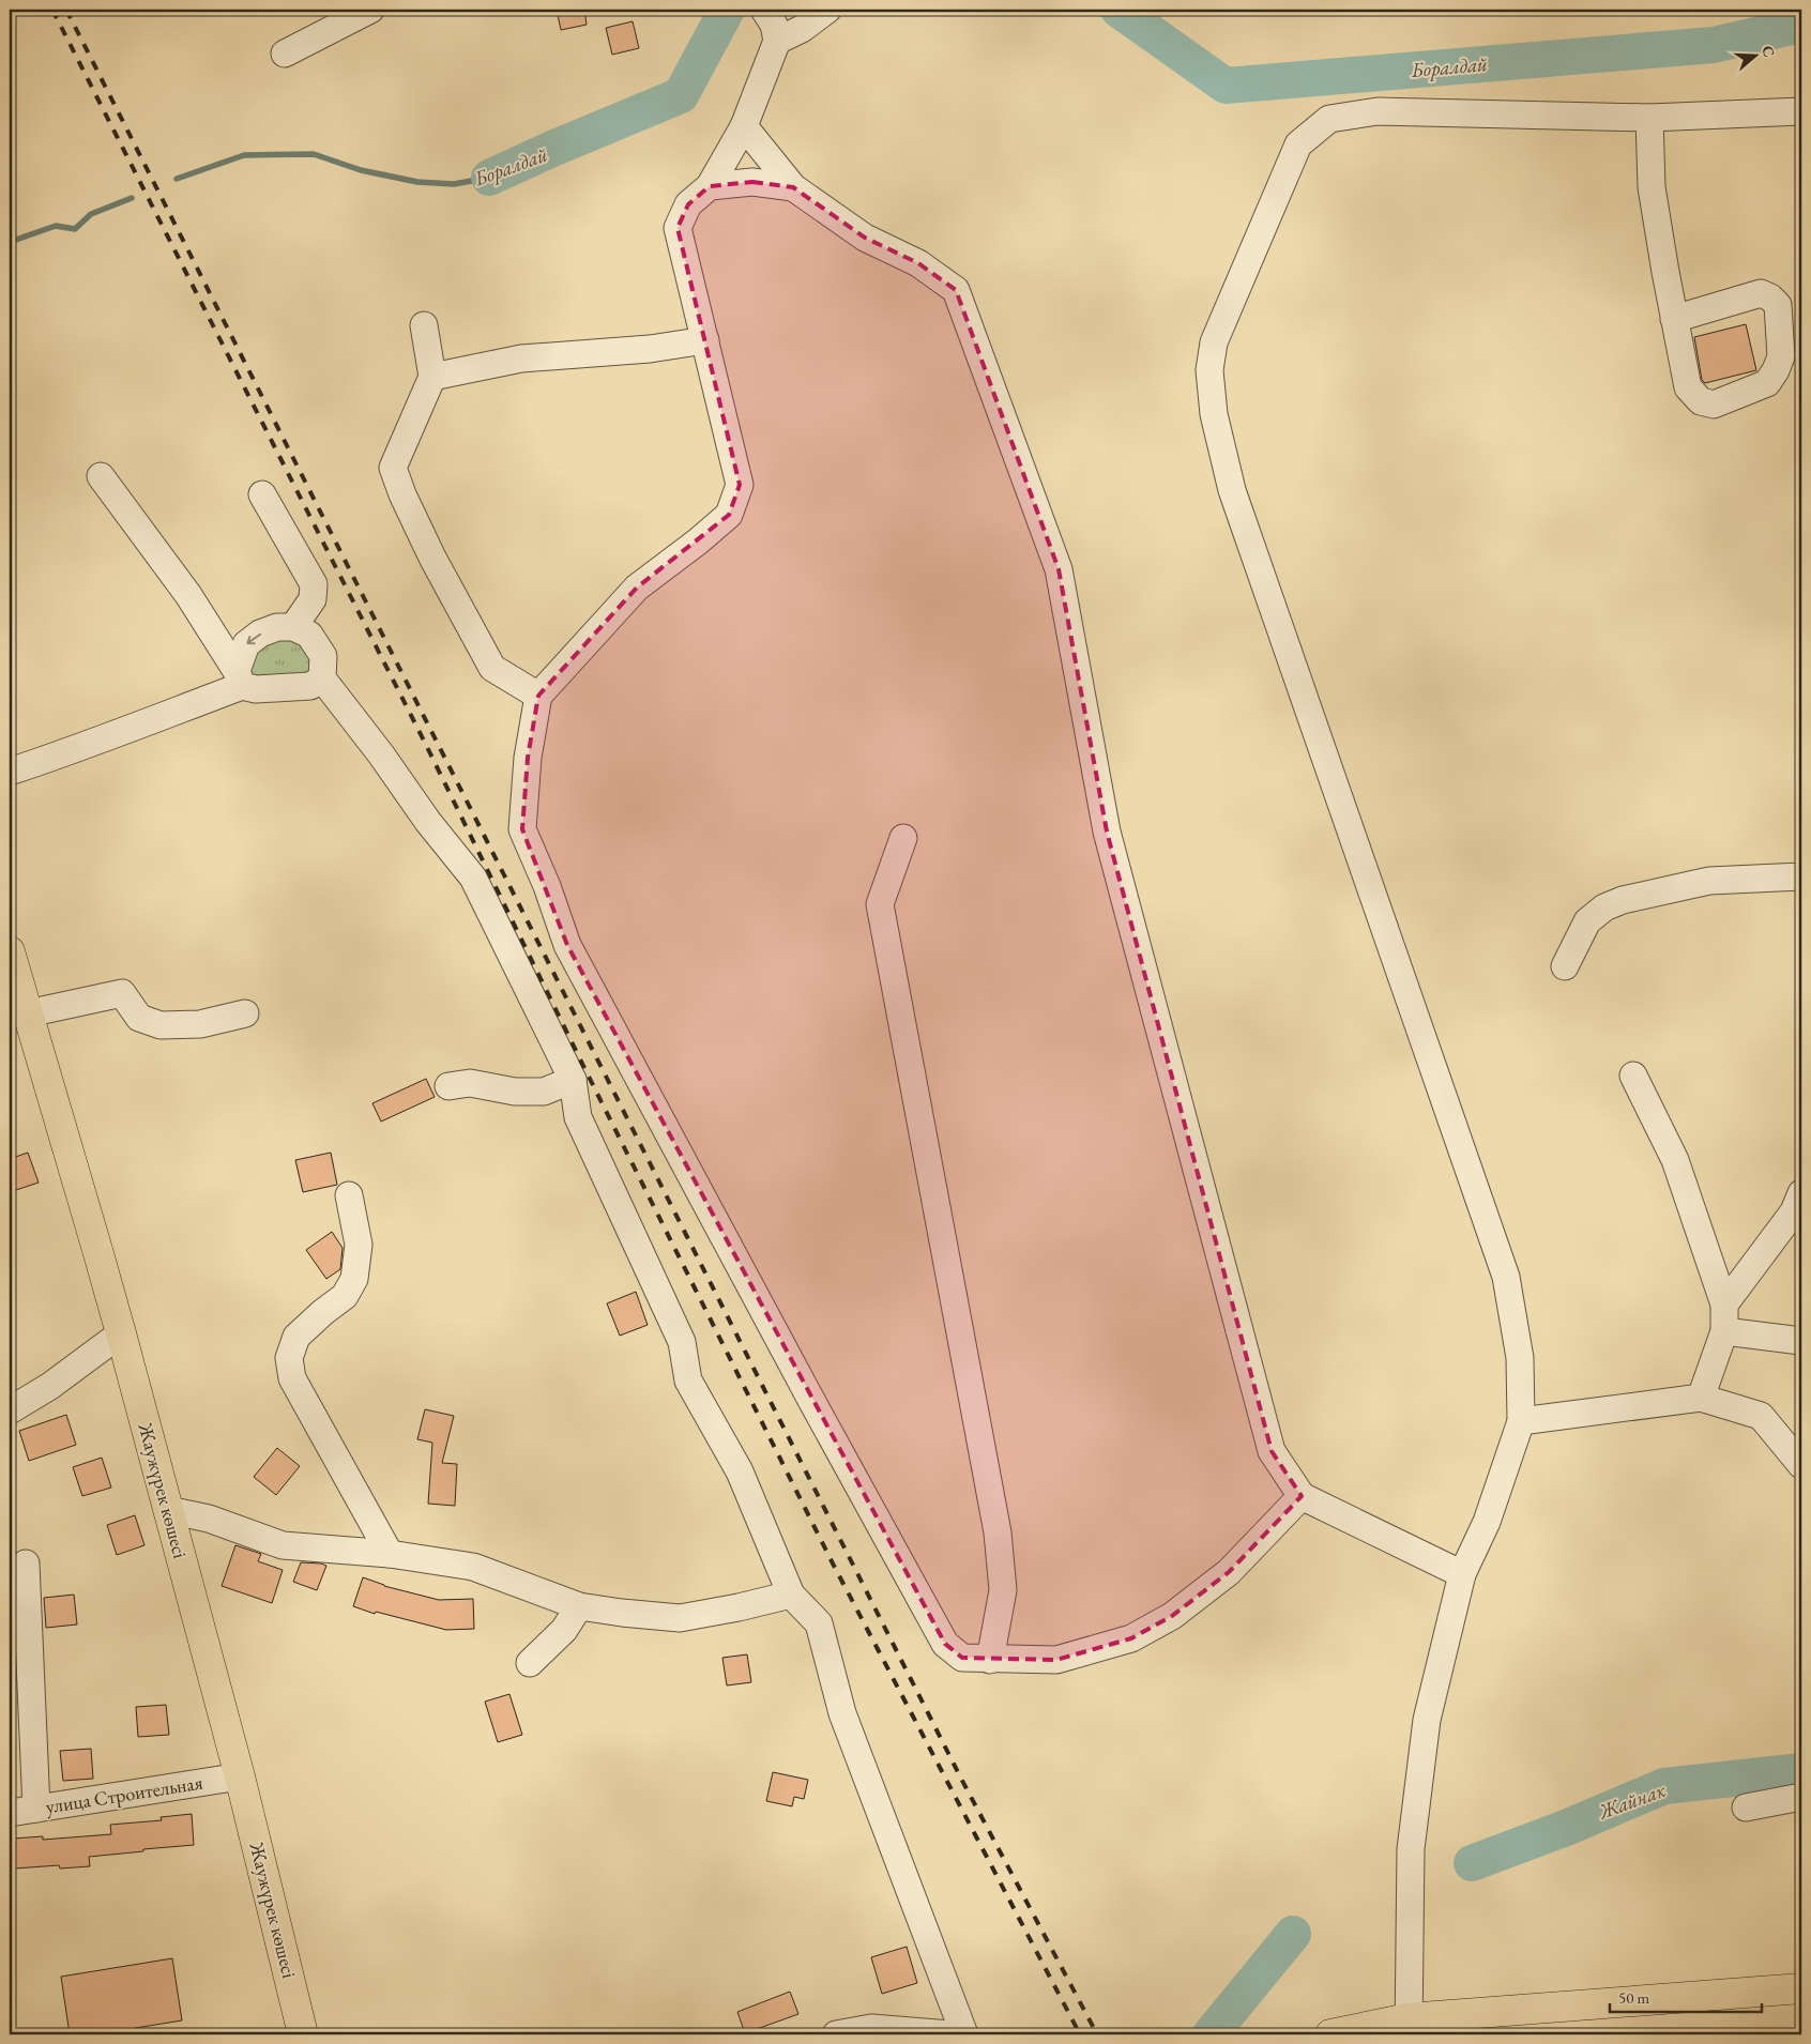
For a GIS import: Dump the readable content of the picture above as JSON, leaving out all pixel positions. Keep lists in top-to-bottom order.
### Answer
{
  "streets": {
    "main road": ["Жаужүрек көшесі"],
    "street": ["улица Строительная"]
  },
  "crossings": [
    ["Жаужүрек көшесі", "улица Строительная"]
  ],
  "water": ["Боралдай", "Жайнак"],
  "scale_bar": "50 m",
  "north": "right"
}
